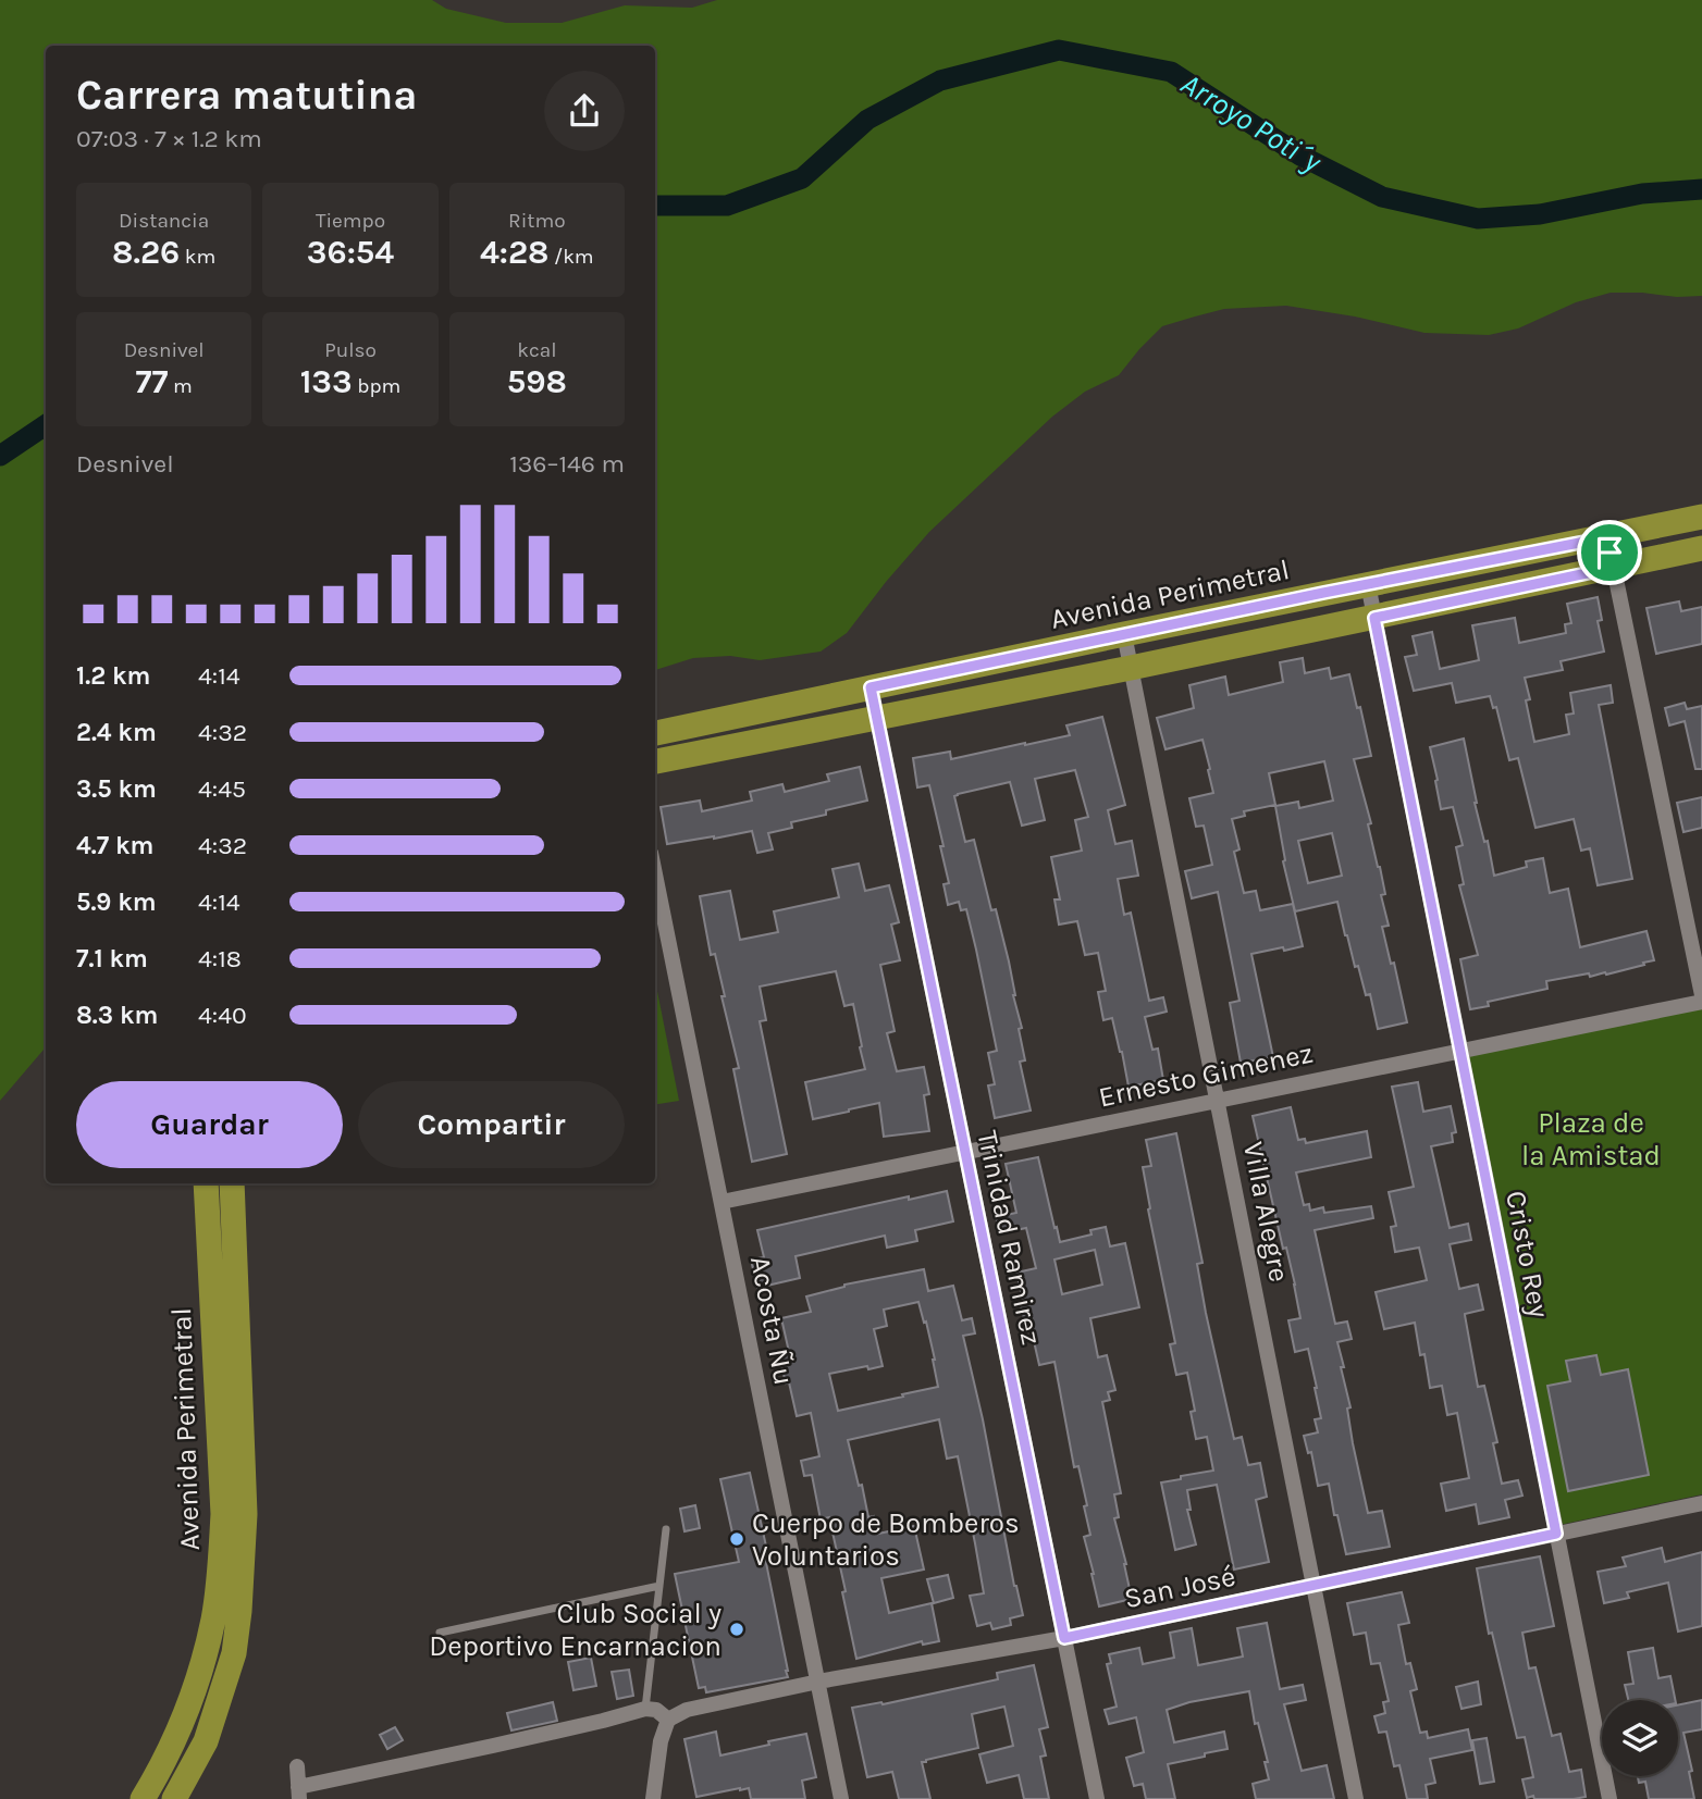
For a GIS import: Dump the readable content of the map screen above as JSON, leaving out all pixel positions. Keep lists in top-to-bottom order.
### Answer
{
  "streets": {
    "main road": ["Avenida Perimetral"],
    "street": [
      "Ernesto Gimenez",
      "Villa Alegre",
      "Trinidad Ramirez",
      "Cristo Rey",
      "Acosta Ñu",
      "San José"
    ]
  },
  "crossings": [
    ["Avenida Perimetral", "Villa Alegre"],
    ["Avenida Perimetral", "Trinidad Ramirez"],
    ["Avenida Perimetral", "Cristo Rey"],
    ["Ernesto Gimenez", "Villa Alegre"],
    ["Ernesto Gimenez", "Trinidad Ramirez"],
    ["Ernesto Gimenez", "Cristo Rey"],
    ["Ernesto Gimenez", "Acosta Ñu"],
    ["Villa Alegre", "San José"],
    ["Trinidad Ramirez", "San José"],
    ["Cristo Rey", "San José"],
    ["Acosta Ñu", "San José"]
  ],
  "water": ["Arroyo Poti´y"],
  "parks": ["Plaza de la Amistad"],
  "places": ["Cuerpo de Bomberos Voluntarios", "Club Social y Deportivo Encarnacion"],
  "page": {
    "heading": ["Carrera matutina", "07:03 · 7 × 1.2 km"],
    "stats": [
      ["Distancia", "8.26 km"],
      ["Tiempo", "36:54"],
      ["Ritmo", "4:28 /km"],
      ["Desnivel", "77 m"],
      ["Pulso", "133 bpm"],
      ["kcal", "598"]
    ],
    "chart": ["Desnivel", "136–146 m"],
    "list": [
      {
        "name": "1.2 km",
        "note": "4:14"
      },
      {
        "name": "2.4 km",
        "note": "4:32"
      },
      {
        "name": "3.5 km",
        "note": "4:45"
      },
      {
        "name": "4.7 km",
        "note": "4:32"
      },
      {
        "name": "5.9 km",
        "note": "4:14"
      },
      {
        "name": "7.1 km",
        "note": "4:18"
      },
      {
        "name": "8.3 km",
        "note": "4:40"
      }
    ],
    "buttons": ["Guardar", "Compartir"]
  }
}
